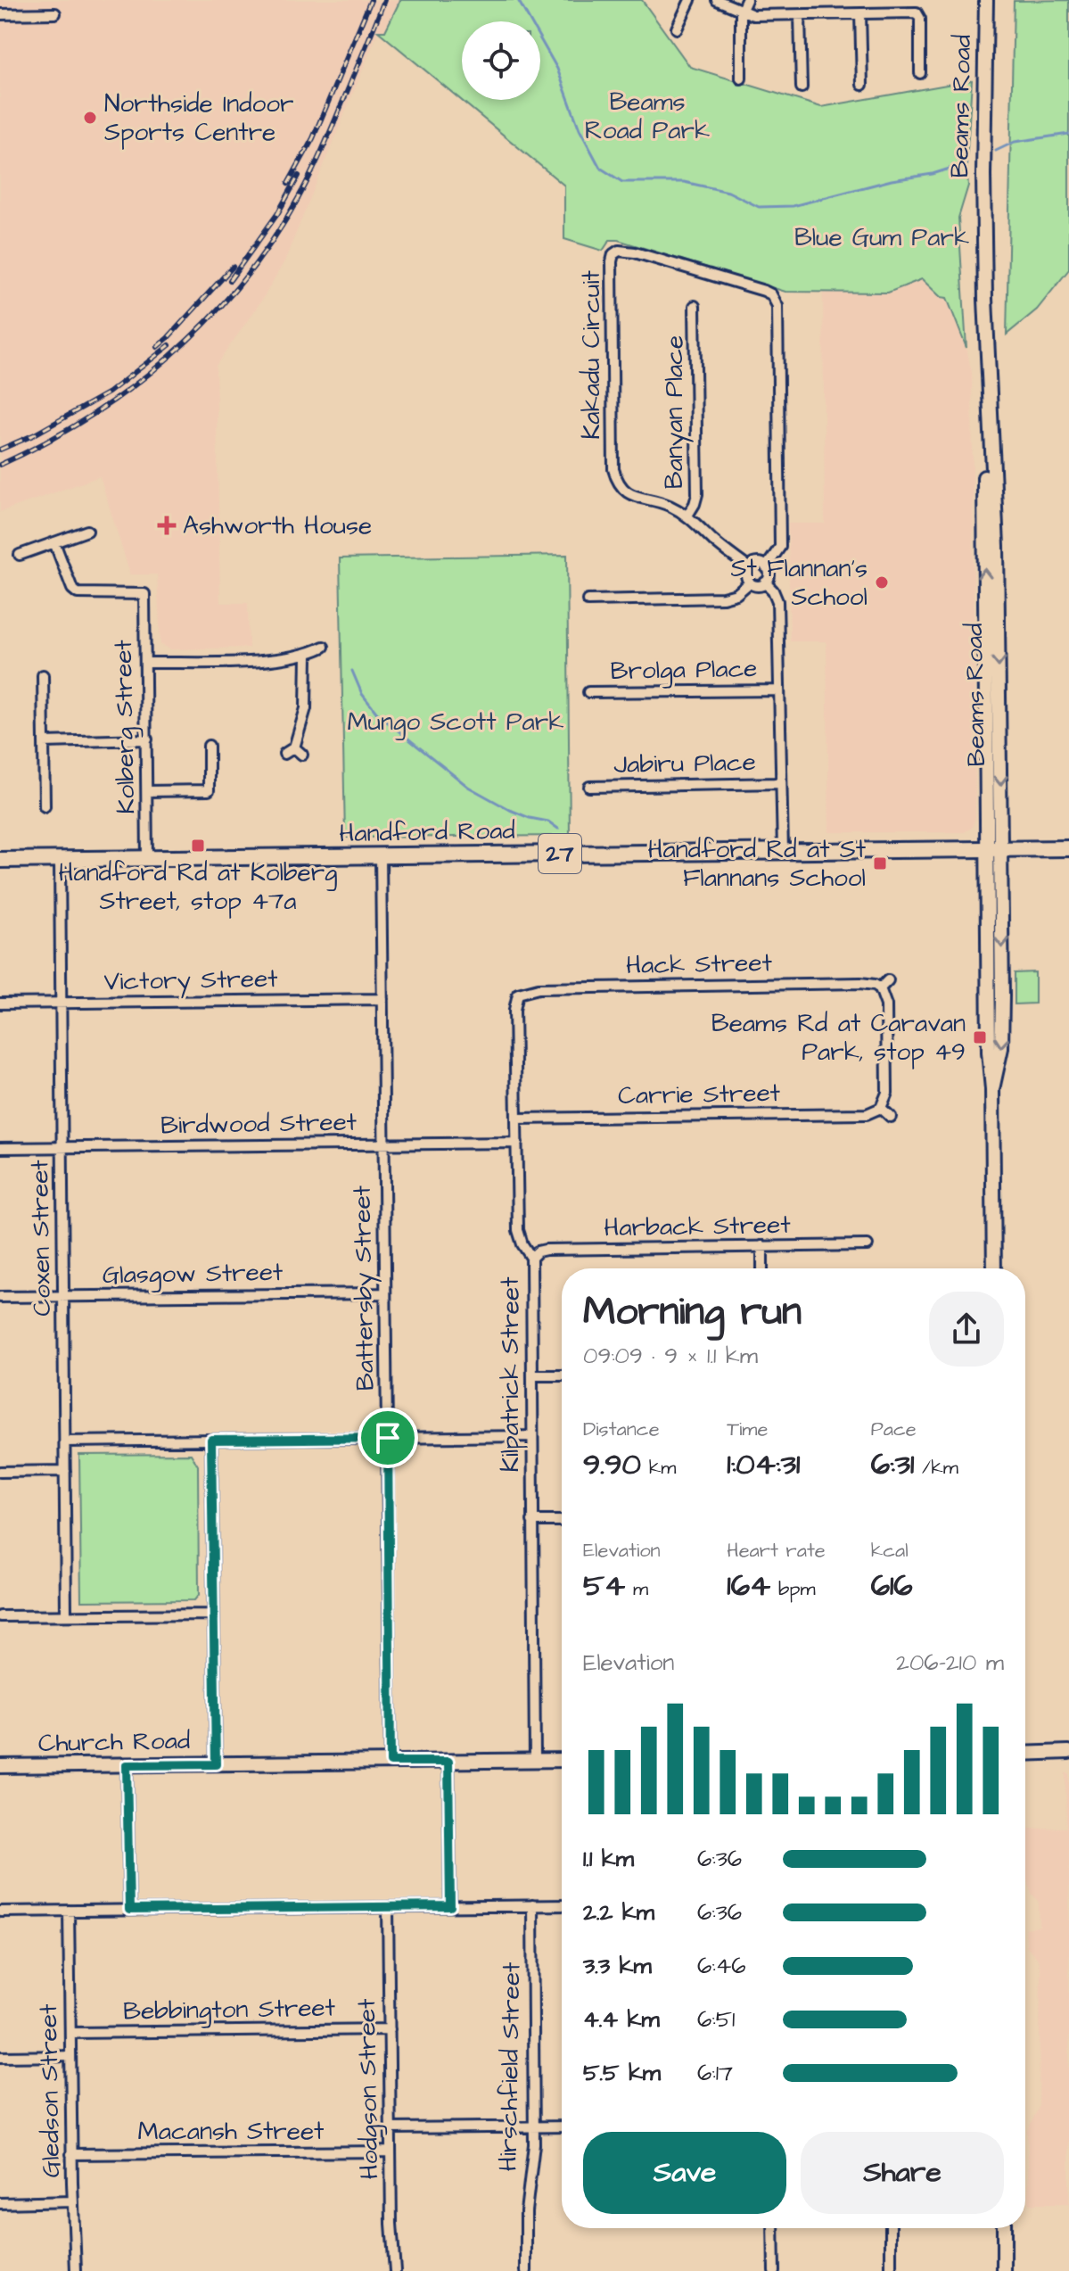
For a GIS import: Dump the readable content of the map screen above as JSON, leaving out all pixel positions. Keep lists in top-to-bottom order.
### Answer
{
  "streets": {
    "main road": [
      "Beams Road",
      "Handford Road",
      "27",
      "Church Road"
    ],
    "street": [
      "Kakadu Circuit",
      "Banyan Place",
      "Brolga Place",
      "Kolberg Street",
      "Jabiru Place",
      "Hack Street",
      "Victory Street",
      "Carrie Street",
      "Birdwood Street",
      "Harback Street",
      "Coxen Street",
      "Glasgow Street",
      "Battersby Street",
      "Kilpatrick Street",
      "Bebbington Street",
      "Hirschfield Street",
      "Hodgson Street",
      "Gledson Street",
      "Macansh Street"
    ]
  },
  "crossings": [
    ["Beams Road", "Handford Road"],
    ["Kakadu Circuit", "Banyan Place"],
    ["Kolberg Street", "Handford Road"],
    ["Handford Road", "Coxen Street"],
    ["Handford Road", "Battersby Street"],
    ["Hack Street", "Kilpatrick Street"],
    ["Victory Street", "Coxen Street"],
    ["Victory Street", "Battersby Street"],
    ["Carrie Street", "Kilpatrick Street"],
    ["Birdwood Street", "Coxen Street"],
    ["Birdwood Street", "Battersby Street"],
    ["Birdwood Street", "Kilpatrick Street"],
    ["Harback Street", "Kilpatrick Street"],
    ["Coxen Street", "Glasgow Street"],
    ["Glasgow Street", "Battersby Street"],
    ["Battersby Street", "Church Road"],
    ["Kilpatrick Street", "Church Road"],
    ["Bebbington Street", "Hodgson Street"],
    ["Bebbington Street", "Gledson Street"],
    ["Hodgson Street", "Macansh Street"],
    ["Gledson Street", "Macansh Street"]
  ],
  "parks": ["Beams Road Park", "Blue Gum Park", "Mungo Scott Park"],
  "places": {
    "other": ["Northside Indoor Sports Centre", "St Flannan's School"],
    "health": ["Ashworth House"],
    "transit": ["Handford Rd at Kolberg Street, stop 47a", "Handford Rd at St Flannans School", "Beams Rd at Caravan Park, stop 49"]
  },
  "page": {
    "heading": ["Morning run", "09:09 · 9 × 1.1 km"],
    "stats": [
      ["Distance", "9.90 km"],
      ["Time", "1:04:31"],
      ["Pace", "6:31 /km"],
      ["Elevation", "54 m"],
      ["Heart rate", "164 bpm"],
      ["kcal", "616"]
    ],
    "chart": ["Elevation", "206–210 m"],
    "list": [
      {
        "name": "1.1 km",
        "note": "6:36"
      },
      {
        "name": "2.2 km",
        "note": "6:36"
      },
      {
        "name": "3.3 km",
        "note": "6:46"
      },
      {
        "name": "4.4 km",
        "note": "6:51"
      },
      {
        "name": "5.5 km",
        "note": "6:17"
      }
    ],
    "buttons": ["Save", "Share"]
  }
}
